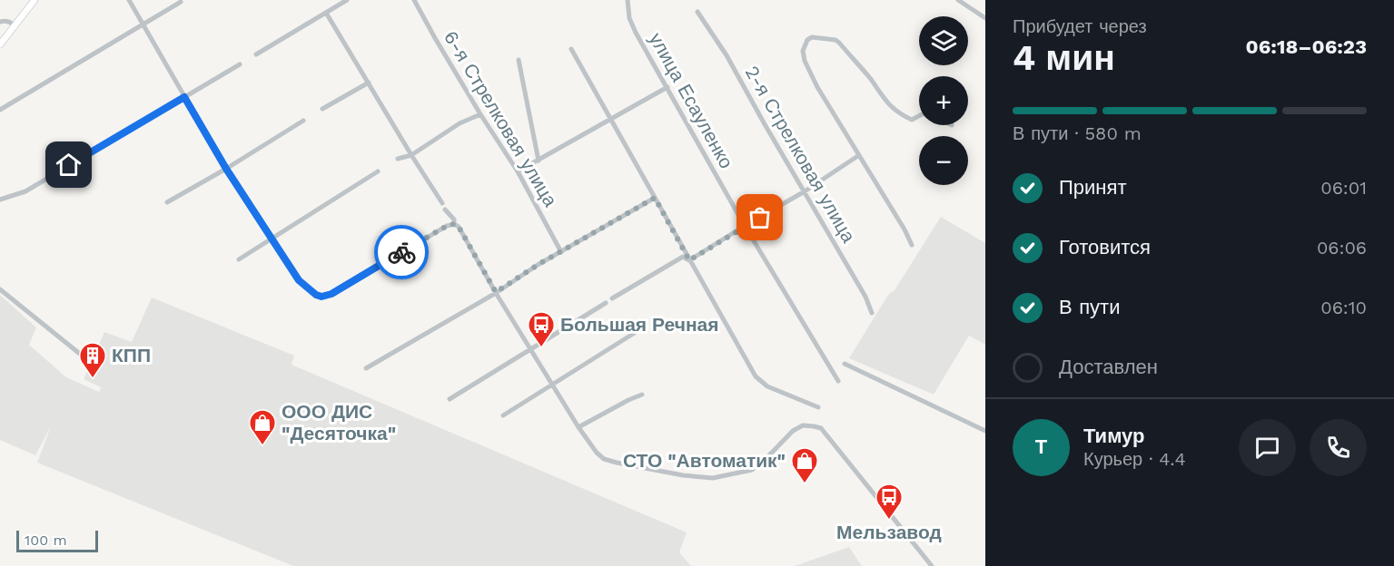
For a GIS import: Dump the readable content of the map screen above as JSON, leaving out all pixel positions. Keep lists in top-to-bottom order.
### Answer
{
  "streets": {
    "street": ["улица Есауленко", "6-я Стрелковая улица", "2-я Стрелковая улица"]
  },
  "places": {
    "bus stop": ["Большая Речная", "Мельзавод"],
    "building": ["КПП"],
    "shop": ["ООО ДИС \"Десяточка\"", "СТО \"Автоматик\""]
  },
  "scale_bar": "100 m",
  "page": {
    "heading": ["4 мин", "Прибудет через", "06:18–06:23"],
    "panel": ["Тимур", "Курьер · 4.4"],
    "map_buttons": ["+", "−"],
    "bar": "В пути · 580 m",
    "list": [
      ["Принят", "06:01"],
      ["Готовится", "06:06"],
      ["В пути", "06:10"],
      "Доставлен"
    ],
    "round": "Т",
    "scale": "100 m"
  }
}
